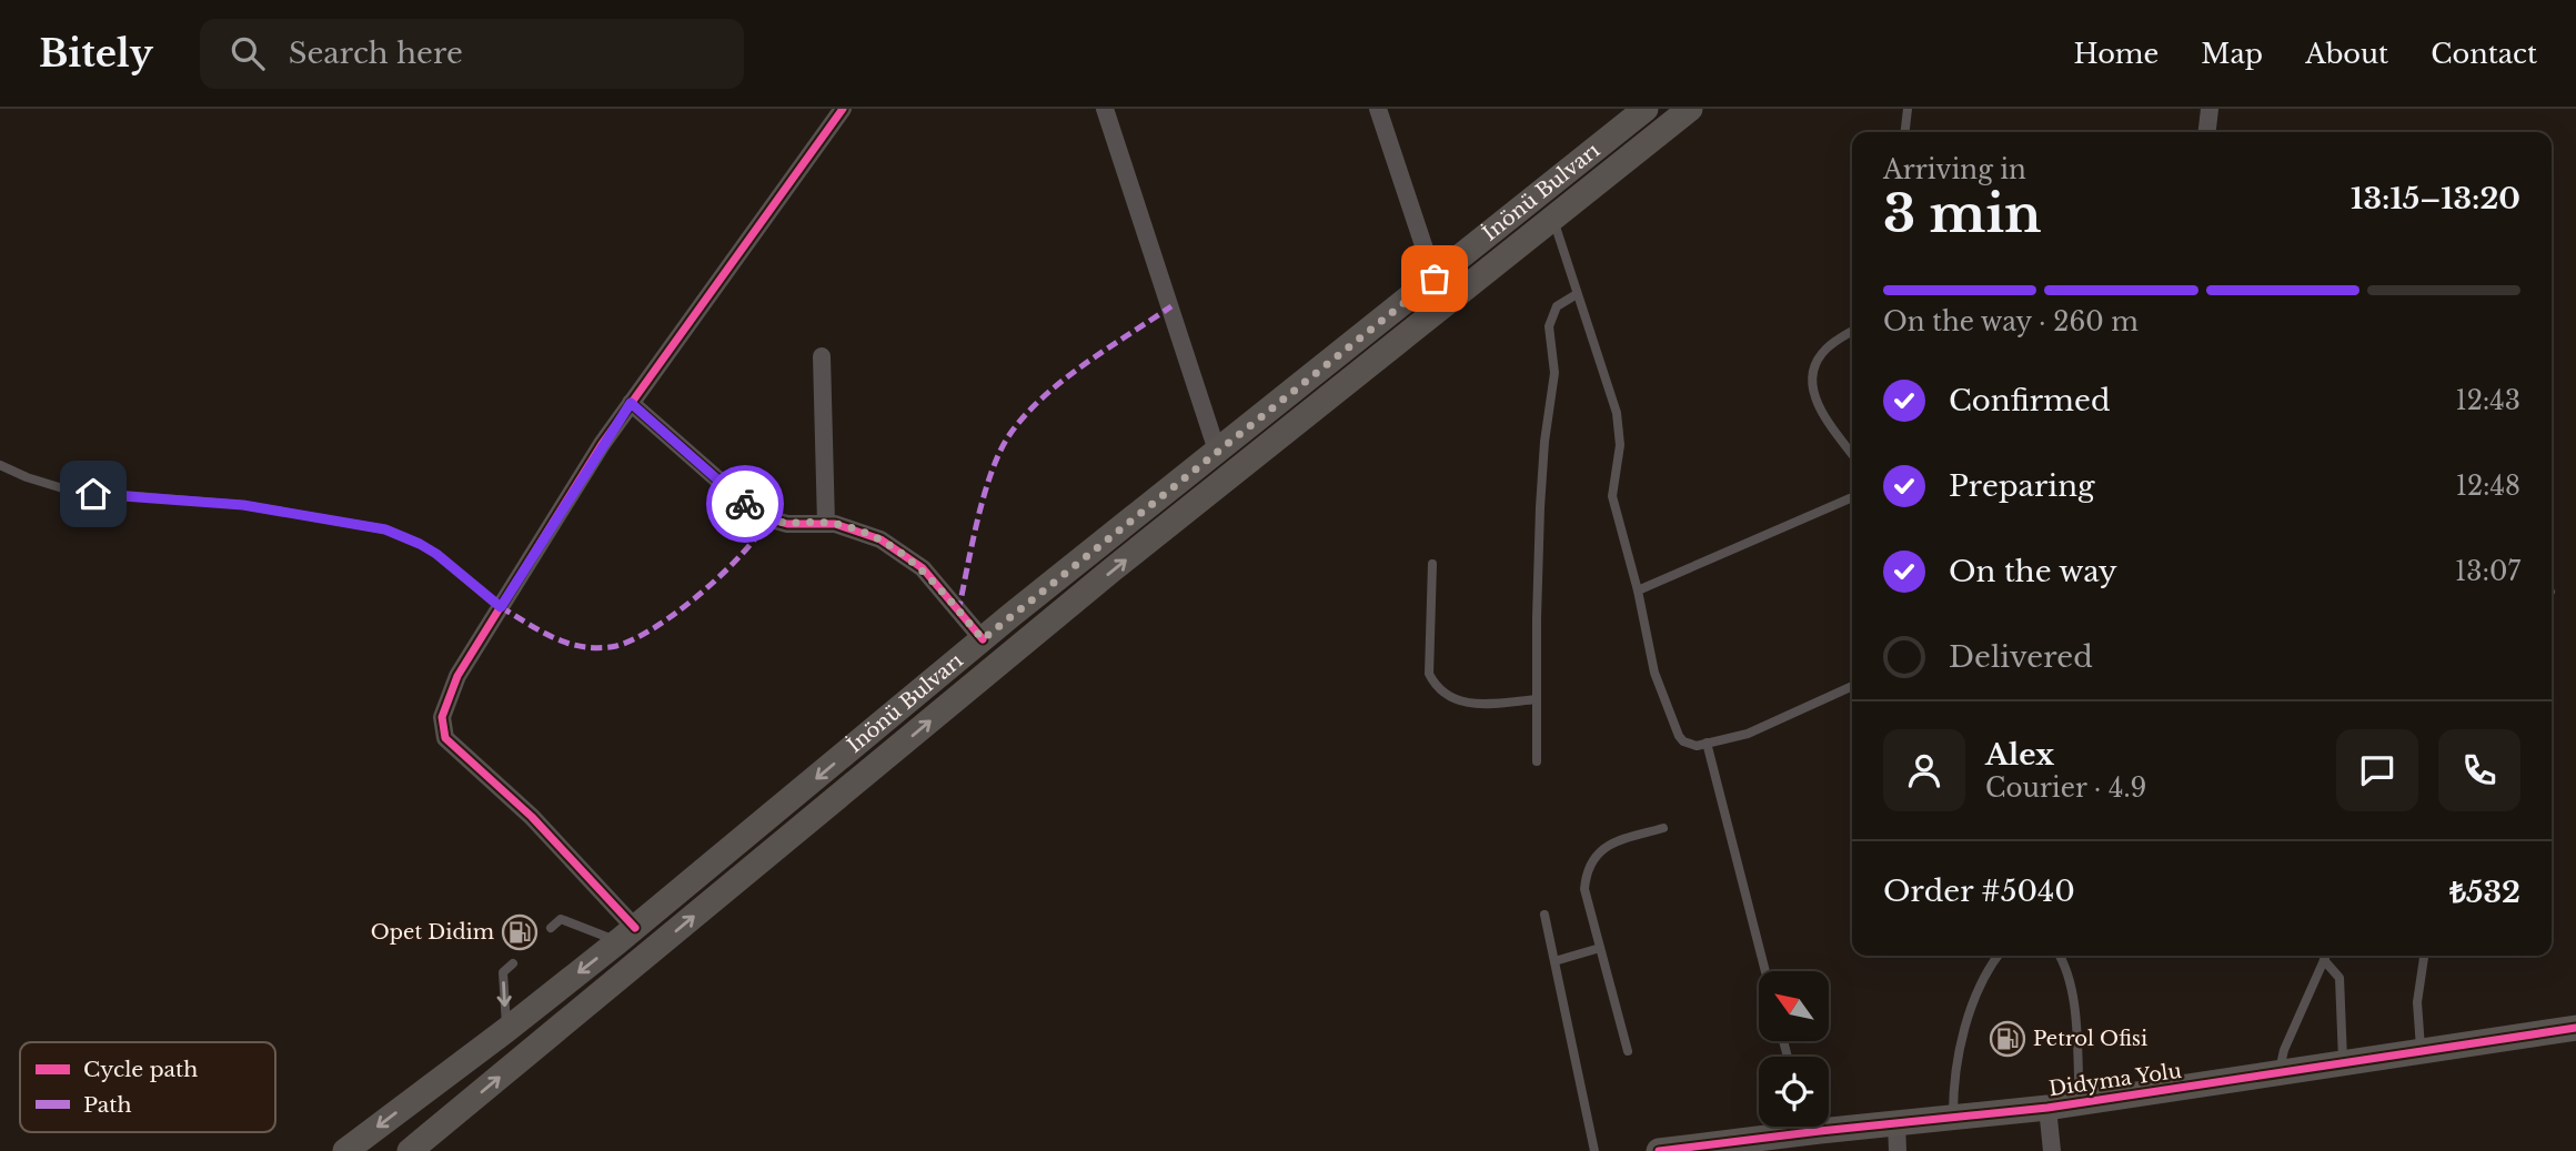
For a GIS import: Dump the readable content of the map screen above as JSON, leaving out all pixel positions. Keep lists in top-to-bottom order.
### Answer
{
  "streets": {
    "main road": ["İnönü Bulvarı", "Didyma Yolu"]
  },
  "places": {
    "fuel station": ["Opet Didim", "Petrol Ofisi"]
  },
  "legend": ["Cycle path", "Path"],
  "north": "top left",
  "page": {
    "header": "Bitely",
    "search": "Search here",
    "nav": [
      "Home",
      "Map",
      "About",
      "Contact"
    ],
    "heading": ["3 min", "Arriving in", "13:15–13:20"],
    "panel": [
      "Alex",
      "Courier · 4.9",
      "Order #5040",
      "₺532"
    ],
    "bar": "On the way · 260 m",
    "list": [
      ["Confirmed", "12:43"],
      ["Preparing", "12:48"],
      ["On the way", "13:07"],
      "Delivered"
    ]
  }
}
